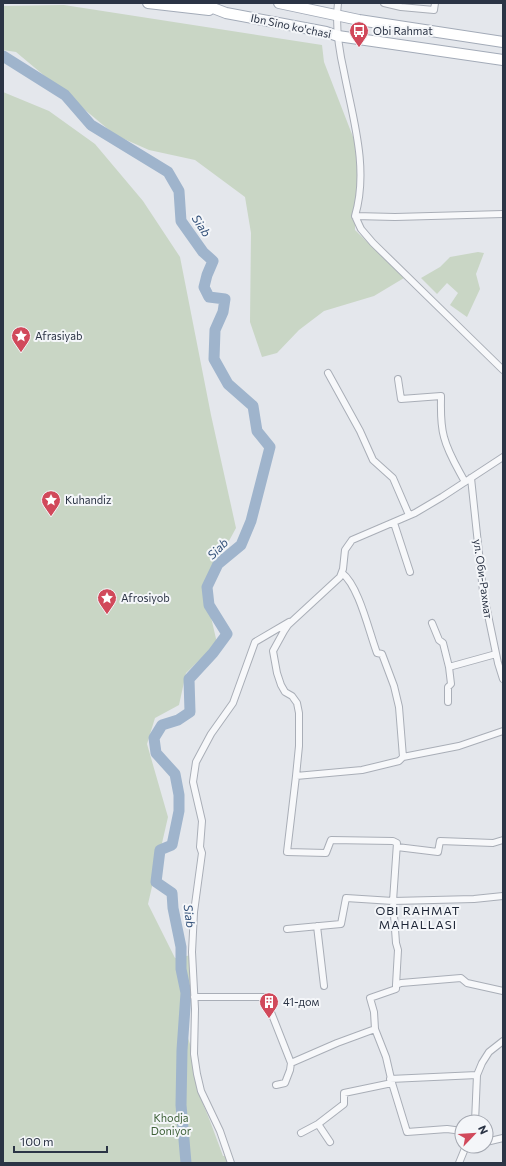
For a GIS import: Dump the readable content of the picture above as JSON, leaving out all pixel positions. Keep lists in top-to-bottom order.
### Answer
{
  "streets": {
    "main road": ["Ibn Sino ko'chasi"],
    "street": ["ул. Оби-Рахмат"]
  },
  "districts": ["OBI RAHMAT MAHALLASI"],
  "water": ["Siab"],
  "parks": ["Khodja Doniyor"],
  "places": {
    "bus stop": ["Obi Rahmat"],
    "place": ["Afrasiyab", "Kuhandiz", "Afrosiyob"],
    "building": ["41-дом"]
  },
  "scale_bar": "100 m",
  "north": "top right"
}
